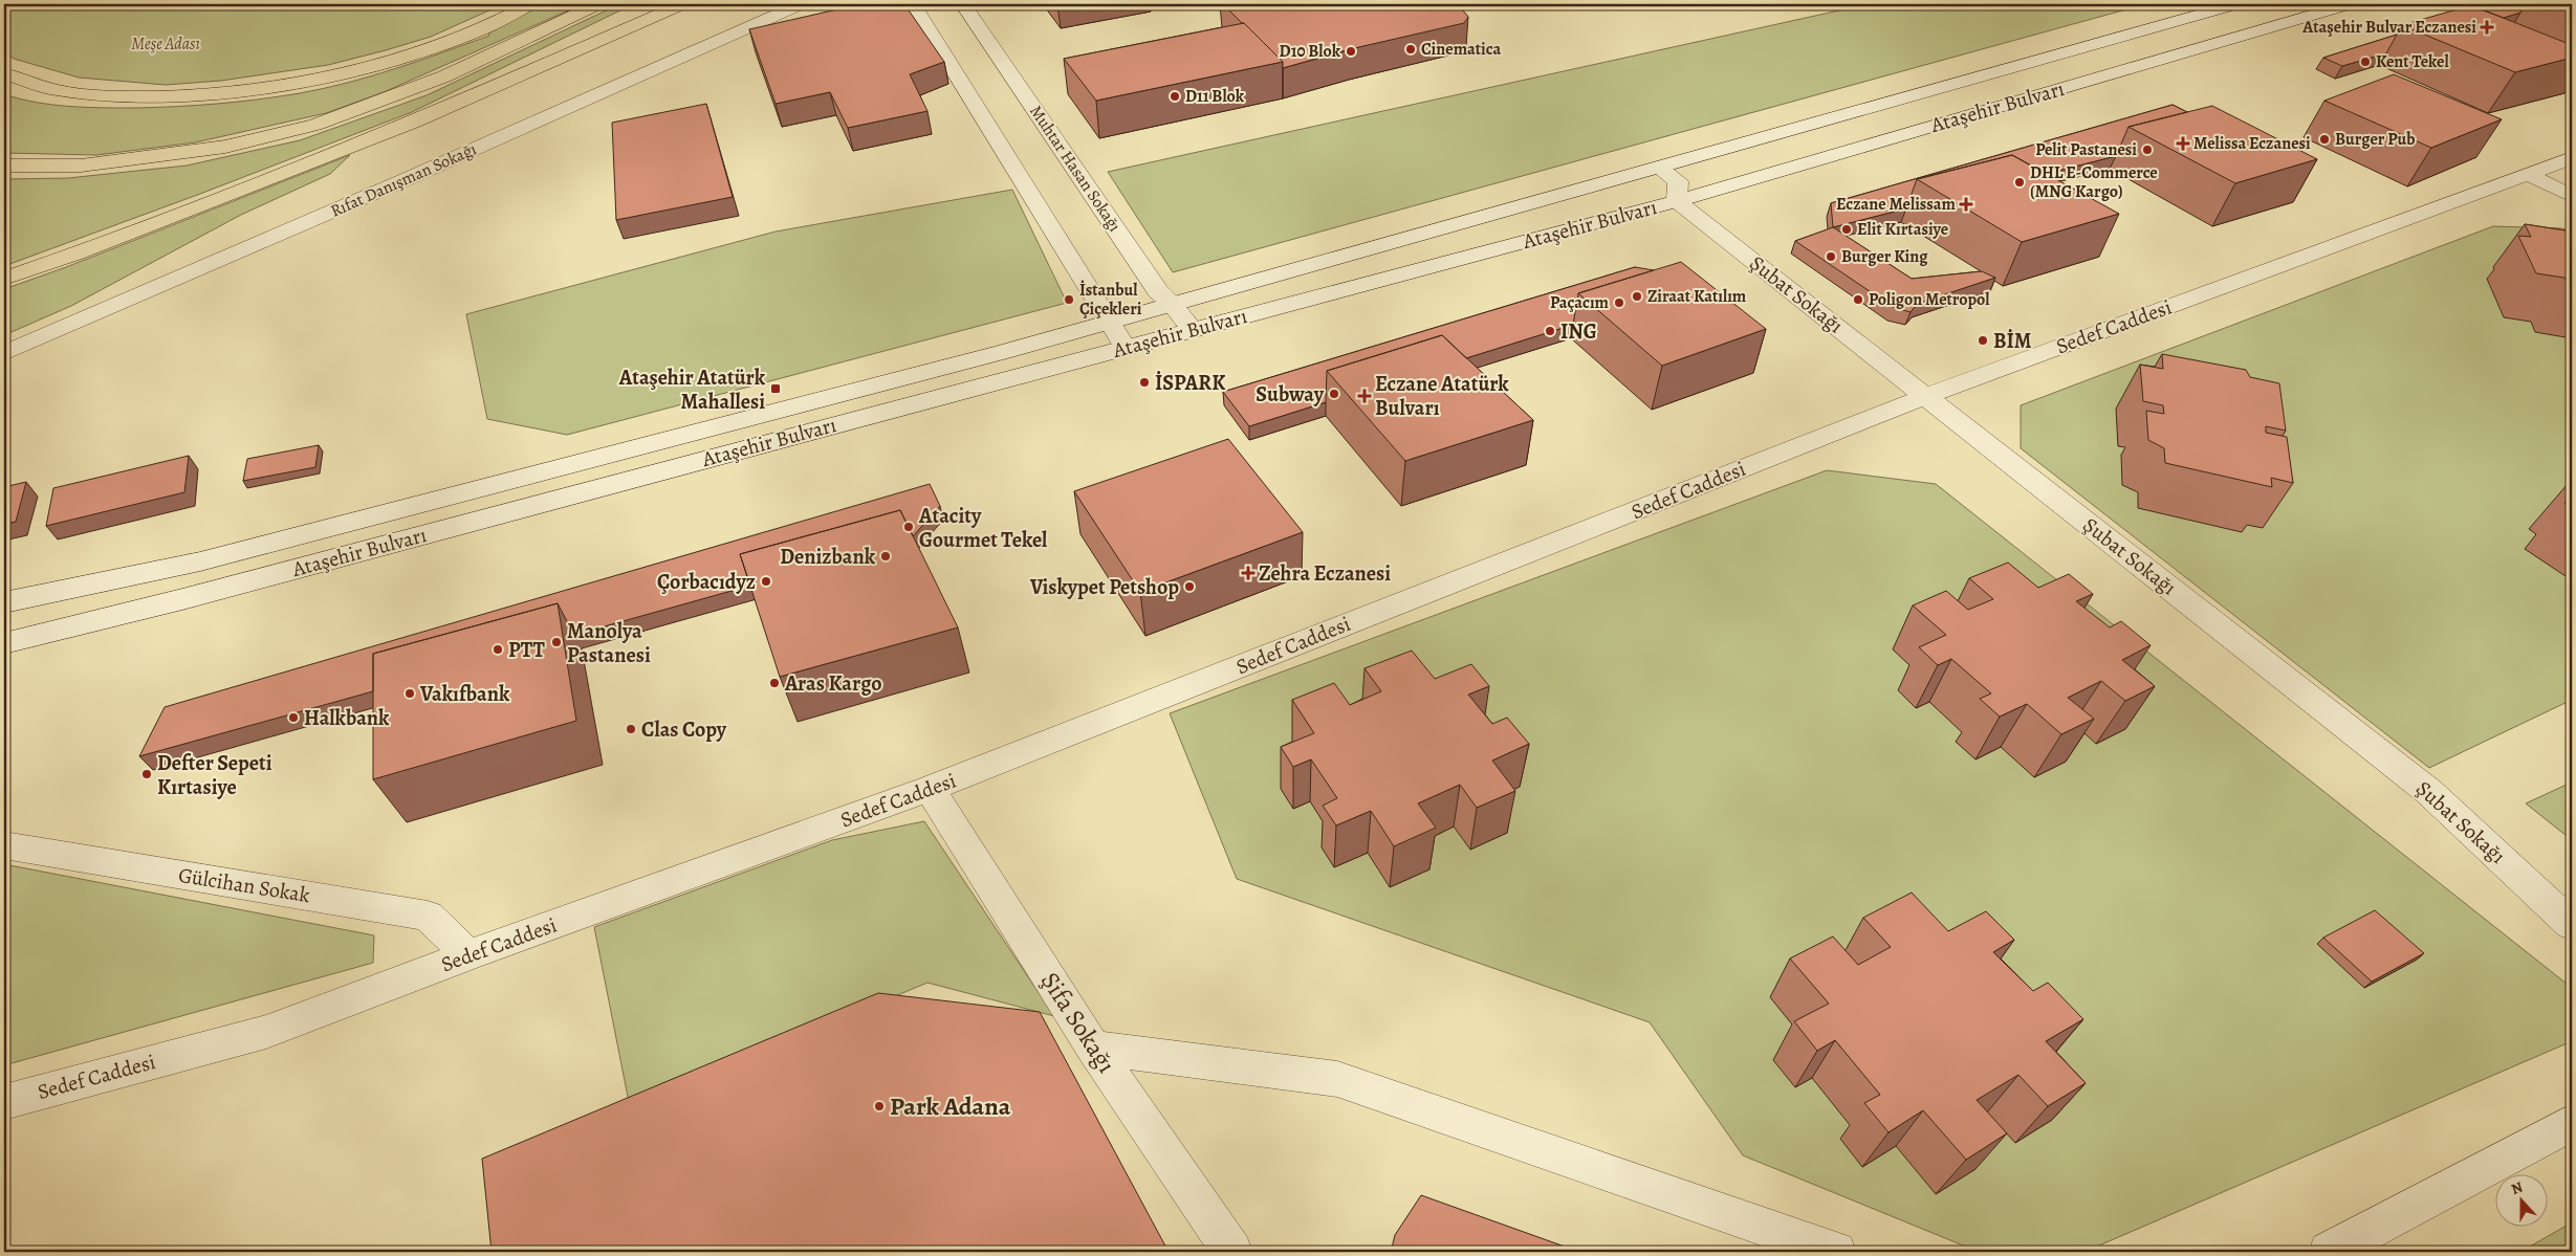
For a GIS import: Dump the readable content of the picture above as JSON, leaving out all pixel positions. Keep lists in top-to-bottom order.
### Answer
{
  "streets": {
    "street": [
      "Ataşehir Bulvarı",
      "Muhtar Hasan Sokağı",
      "Rıfat Danışman Sokağı",
      "Şubat Sokağı",
      "Sedef Caddesi",
      "Gülcihan Sokak",
      "Şifa Sokağı"
    ]
  },
  "crossings": [
    ["Ataşehir Bulvarı", "Muhtar Hasan Sokağı"],
    ["Ataşehir Bulvarı", "Şubat Sokağı"],
    ["Şubat Sokağı", "Sedef Caddesi"],
    ["Sedef Caddesi", "Gülcihan Sokak"],
    ["Sedef Caddesi", "Şifa Sokağı"]
  ],
  "parks": ["Meşe Adası"],
  "places": {
    "health": [
      "Ataşehir Bulvar Eczanesi",
      "Melissa Eczanesi",
      "Eczane Melissam",
      "Eczane Atatürk Bulvarı",
      "Zehra Eczanesi"
    ],
    "other": [
      "Cinematica",
      "D10 Blok",
      "Kent Tekel",
      "D11 Blok",
      "Burger Pub",
      "Pelit Pastanesi",
      "DHL E-Commerce (MNG Kargo)",
      "Elit Kırtasiye",
      "Burger King",
      "Ziraat Katılım",
      "İstanbul Çiçekleri",
      "Poligon Metropol",
      "Paçacım",
      "ING",
      "BİM",
      "İSPARK",
      "Subway",
      "Atacity Gourmet Tekel",
      "Denizbank",
      "Çorbacıdyz",
      "Viskypet Petshop",
      "Manolya Pastanesi",
      "PTT",
      "Aras Kargo",
      "Vakıfbank",
      "Halkbank",
      "Clas Copy",
      "Defter Sepeti Kırtasiye",
      "Park Adana"
    ],
    "transit": ["Ataşehir Atatürk Mahallesi"]
  },
  "north": "top"
}
